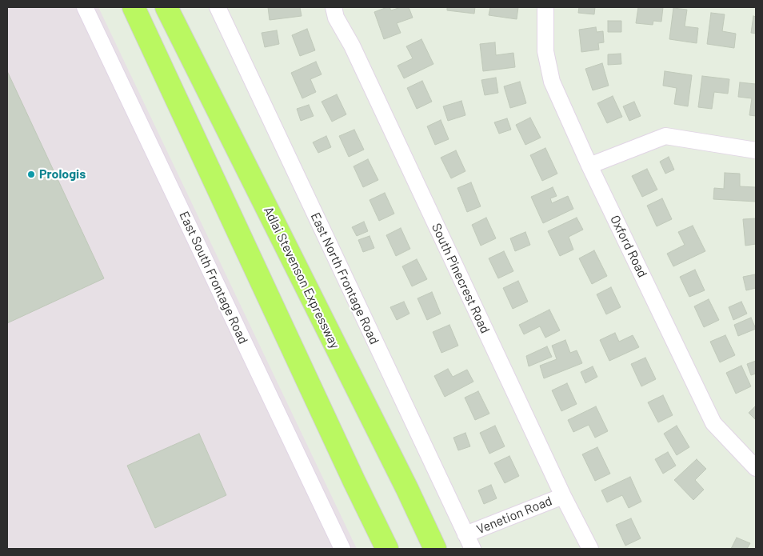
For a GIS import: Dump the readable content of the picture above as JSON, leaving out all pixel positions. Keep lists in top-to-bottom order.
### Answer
{
  "streets": {
    "highway": ["Adlai Stevenson Expressway"],
    "street": [
      "Oxford Road",
      "East South Frontage Road",
      "East North Frontage Road",
      "South Pinecrest Road",
      "Venetion Road"
    ]
  },
  "crossings": [
    ["East North Frontage Road", "Venetion Road"],
    ["South Pinecrest Road", "Venetion Road"]
  ],
  "places": ["Prologis"]
}
